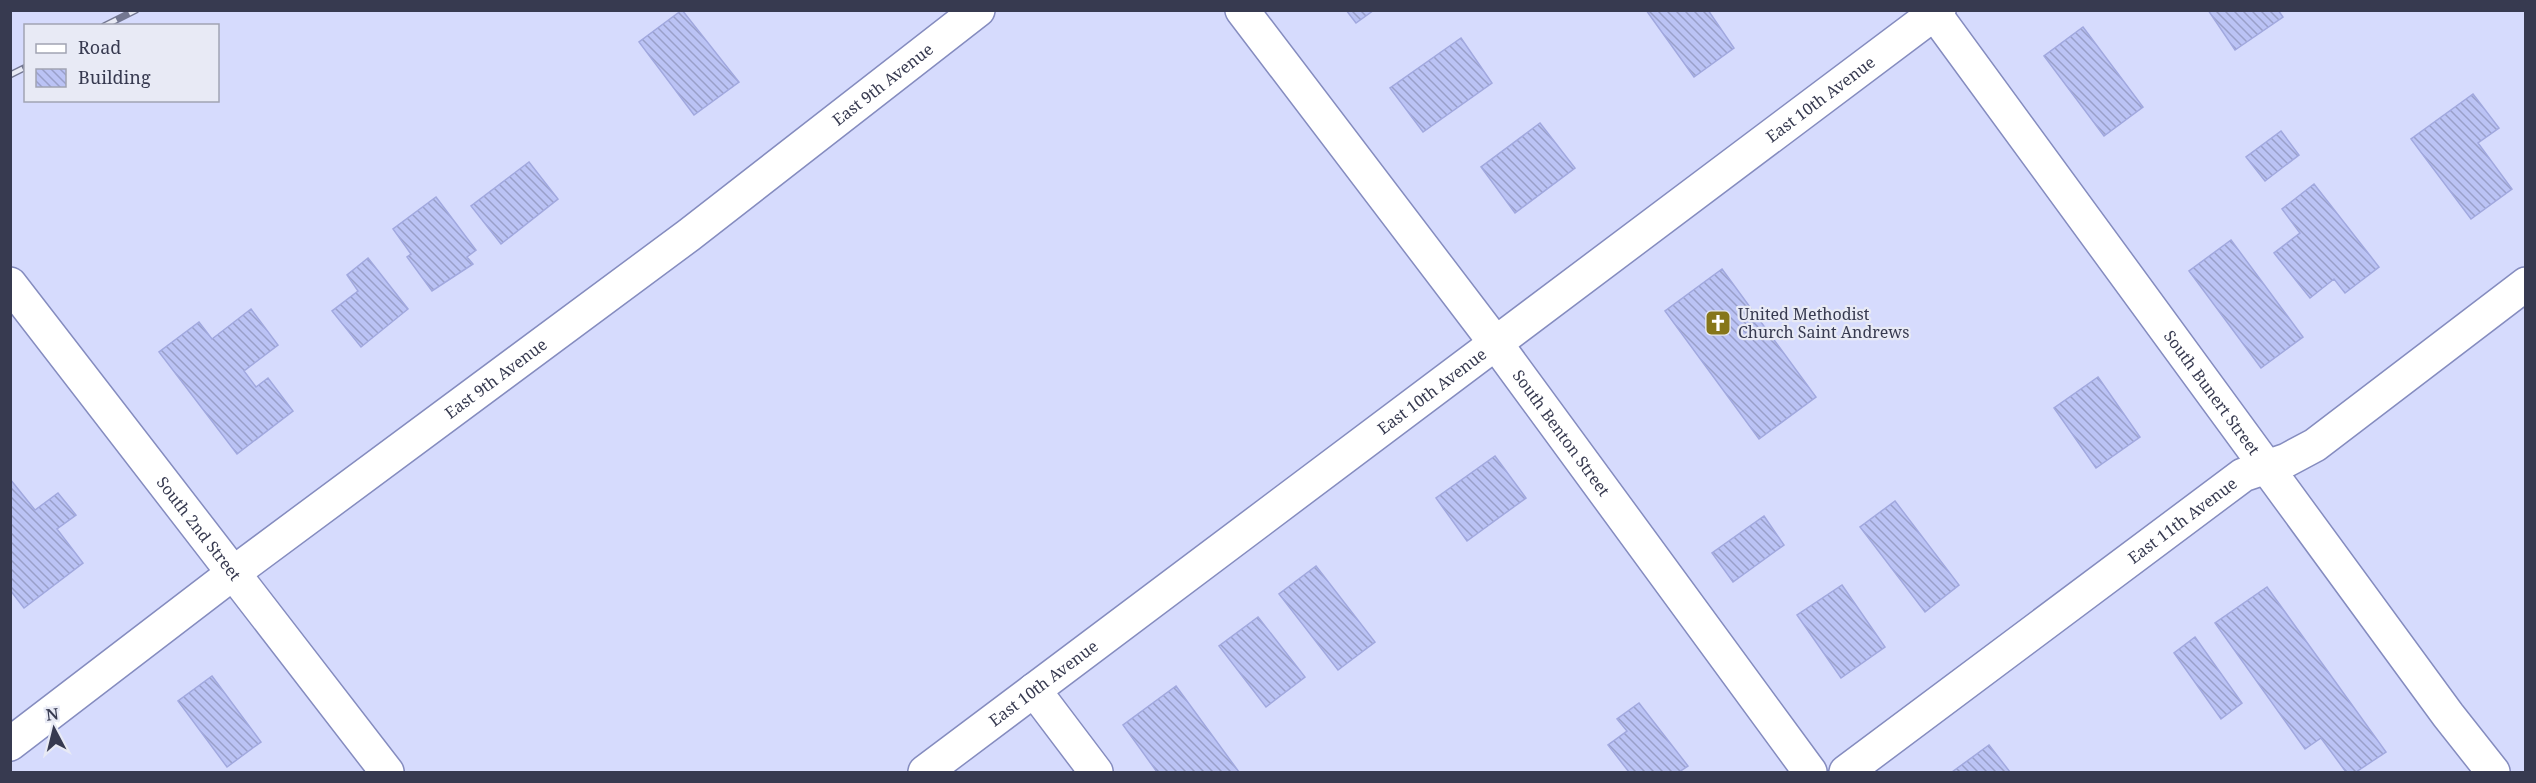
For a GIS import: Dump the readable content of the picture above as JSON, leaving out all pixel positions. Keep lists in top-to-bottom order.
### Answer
{
  "streets": {
    "street": [
      "East 9th Avenue",
      "East 10th Avenue",
      "South Bunert Street",
      "South Benton Street",
      "East 11th Avenue",
      "South 2nd Street"
    ]
  },
  "crossings": [
    ["East 9th Avenue", "South 2nd Street"],
    ["East 10th Avenue", "South Bunert Street"],
    ["East 10th Avenue", "South Benton Street"],
    ["South Bunert Street", "East 11th Avenue"]
  ],
  "places": {
    "church": ["United Methodist Church Saint Andrews"]
  },
  "legend": ["Road", "Building"],
  "north": "top"
}
